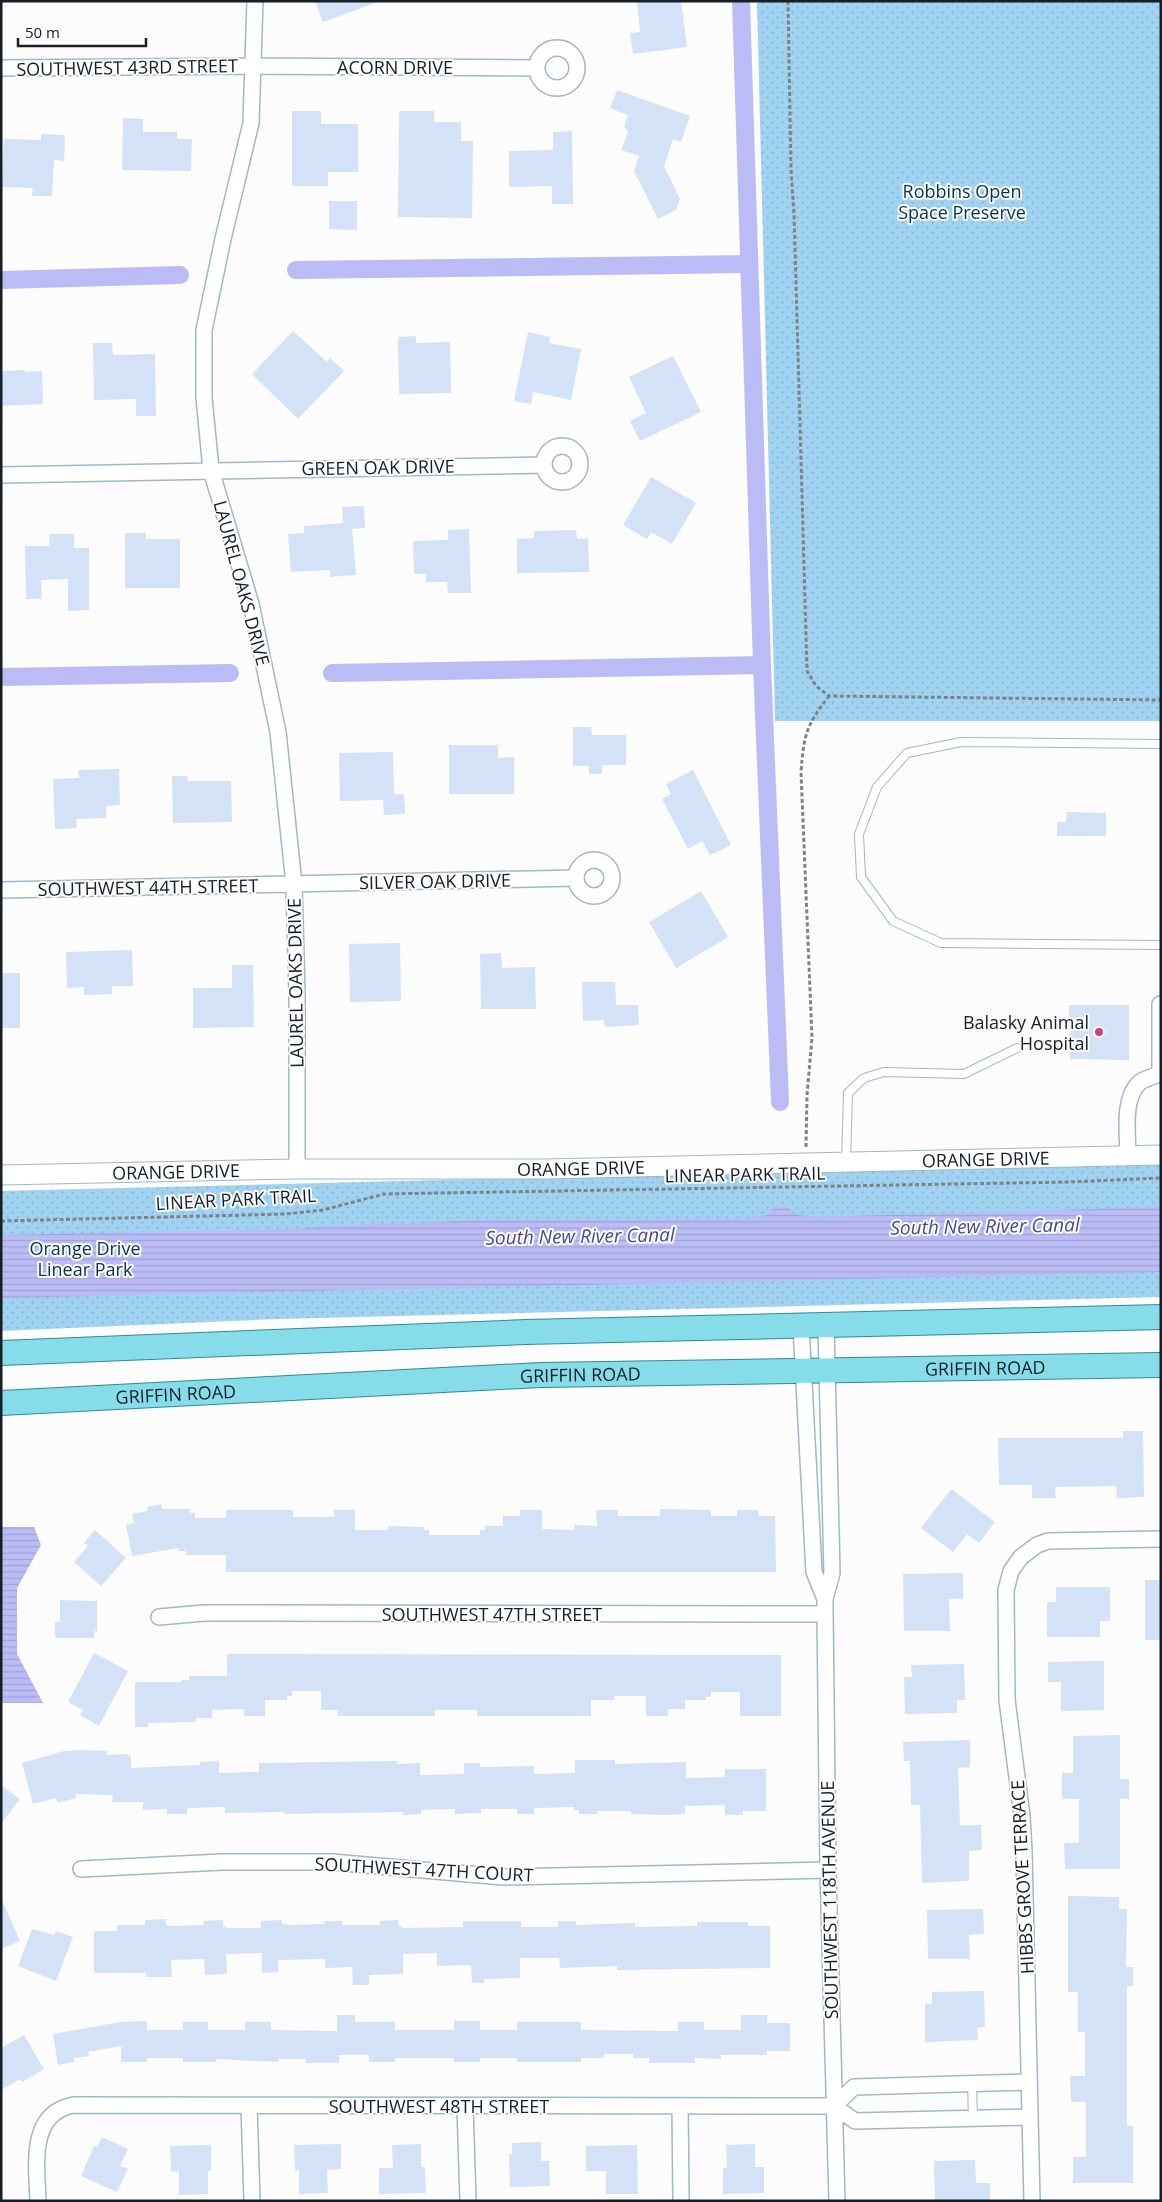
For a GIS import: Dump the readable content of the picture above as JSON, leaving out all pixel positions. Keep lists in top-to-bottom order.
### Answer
{
  "streets": {
    "main road": ["GRIFFIN ROAD"],
    "street": [
      "SOUTHWEST 43RD STREET",
      "ACORN DRIVE",
      "GREEN OAK DRIVE",
      "LAUREL OAKS DRIVE",
      "SILVER OAK DRIVE",
      "SOUTHWEST 44TH STREET",
      "ORANGE DRIVE",
      "SOUTHWEST 47TH STREET",
      "SOUTHWEST 47TH COURT",
      "HIBBS GROVE TERRACE",
      "SOUTHWEST 118TH AVENUE",
      "SOUTHWEST 48TH STREET"
    ],
    "path": ["LINEAR PARK TRAIL"]
  },
  "crossings": [
    ["SOUTHWEST 43RD STREET", "ACORN DRIVE"],
    ["SOUTHWEST 43RD STREET", "LAUREL OAKS DRIVE"],
    ["ACORN DRIVE", "LAUREL OAKS DRIVE"],
    ["GREEN OAK DRIVE", "LAUREL OAKS DRIVE"],
    ["LAUREL OAKS DRIVE", "SILVER OAK DRIVE"],
    ["LAUREL OAKS DRIVE", "SOUTHWEST 44TH STREET"],
    ["LAUREL OAKS DRIVE", "ORANGE DRIVE"],
    ["SILVER OAK DRIVE", "SOUTHWEST 44TH STREET"],
    ["GRIFFIN ROAD", "SOUTHWEST 118TH AVENUE"],
    ["SOUTHWEST 47TH STREET", "SOUTHWEST 118TH AVENUE"],
    ["SOUTHWEST 47TH COURT", "SOUTHWEST 118TH AVENUE"],
    ["SOUTHWEST 118TH AVENUE", "SOUTHWEST 48TH STREET"]
  ],
  "water": ["South New River Canal"],
  "parks": ["Robbins Open Space Preserve", "Orange Drive Linear Park"],
  "places": ["Balasky Animal Hospital"],
  "scale_bar": "50 m"
}
